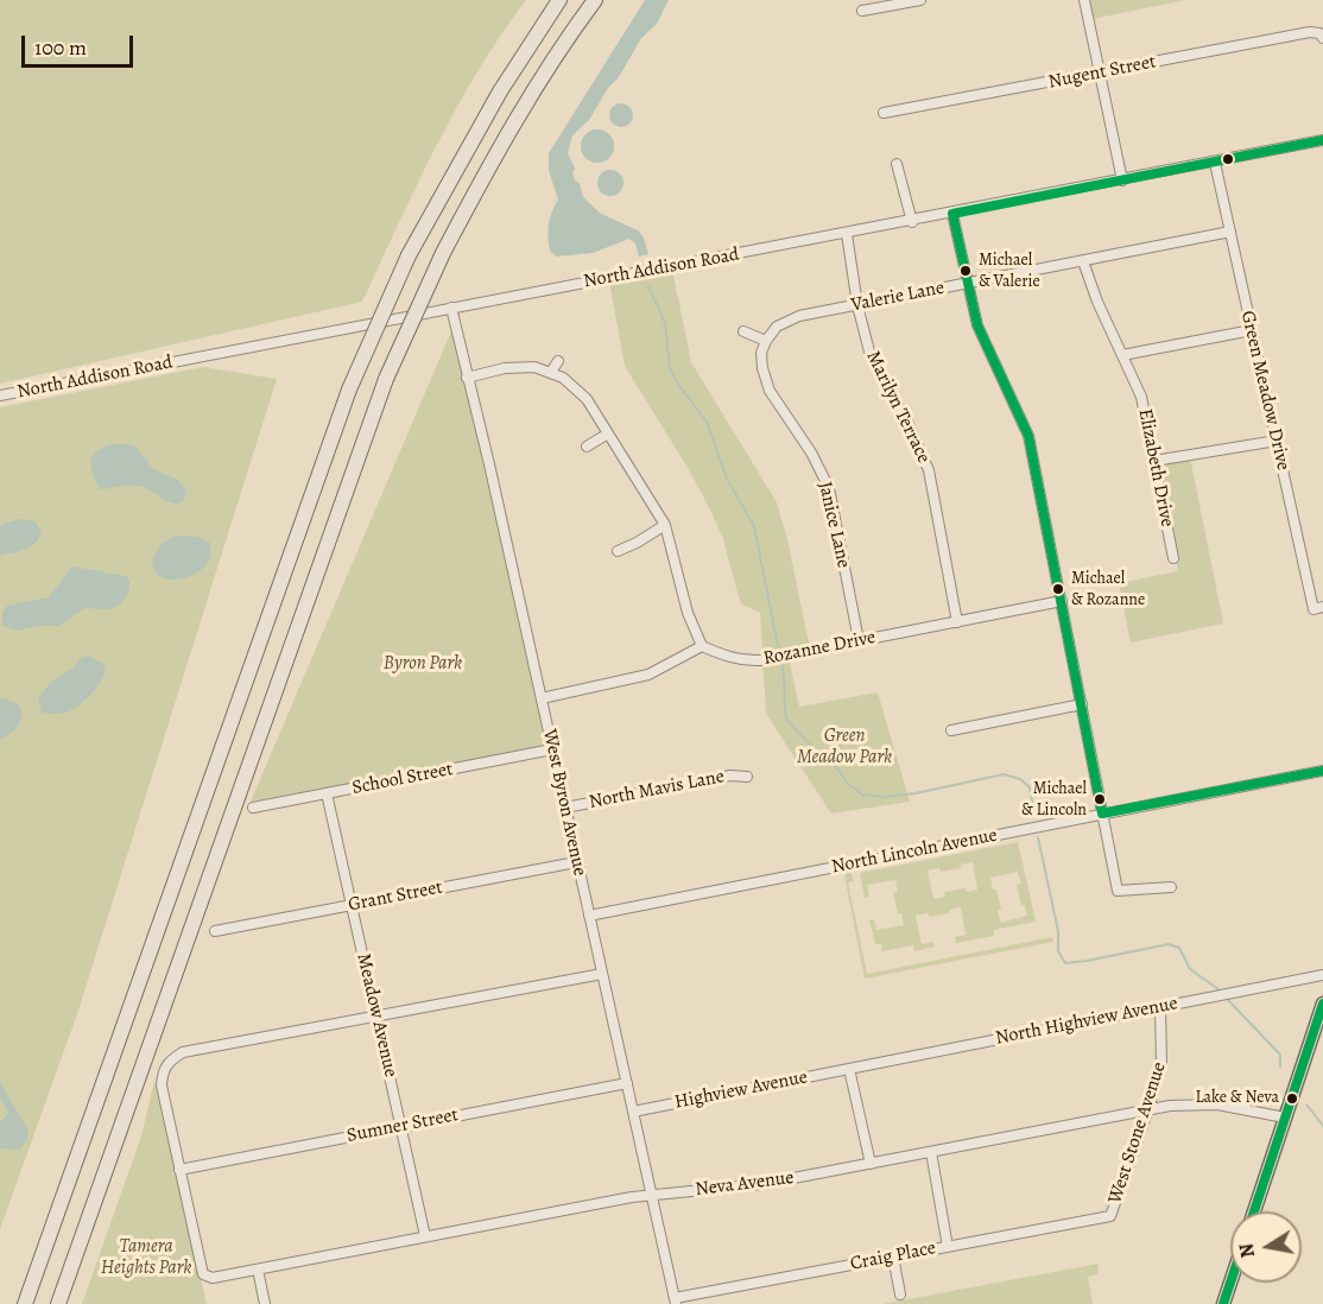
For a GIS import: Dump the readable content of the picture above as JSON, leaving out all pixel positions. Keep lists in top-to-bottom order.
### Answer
{
  "streets": {
    "street": [
      "Nugent Street",
      "North Addison Road",
      "Valerie Lane",
      "Green Meadow Drive",
      "Marilyn Terrace",
      "Elizabeth Drive",
      "Janice Lane",
      "Rozanne Drive",
      "School Street",
      "North Mavis Lane",
      "West Byron Avenue",
      "North Lincoln Avenue",
      "Grant Street",
      "Meadow Avenue",
      "North Highview Avenue",
      "Highview Avenue",
      "Sumner Street",
      "West Stone Avenue",
      "Neva Avenue",
      "Craig Place"
    ]
  },
  "crossings": [
    ["North Addison Road", "Green Meadow Drive"],
    ["North Addison Road", "Marilyn Terrace"],
    ["North Addison Road", "West Byron Avenue"],
    ["Valerie Lane", "Green Meadow Drive"],
    ["Valerie Lane", "Marilyn Terrace"],
    ["Valerie Lane", "Elizabeth Drive"],
    ["Valerie Lane", "Janice Lane"],
    ["Marilyn Terrace", "Rozanne Drive"],
    ["Janice Lane", "Rozanne Drive"],
    ["School Street", "West Byron Avenue"],
    ["School Street", "Meadow Avenue"],
    ["North Mavis Lane", "West Byron Avenue"],
    ["West Byron Avenue", "North Lincoln Avenue"],
    ["West Byron Avenue", "Grant Street"],
    ["West Byron Avenue", "Highview Avenue"],
    ["West Byron Avenue", "Sumner Street"],
    ["West Byron Avenue", "Neva Avenue"],
    ["West Byron Avenue", "Craig Place"],
    ["Grant Street", "Meadow Avenue"],
    ["Meadow Avenue", "Sumner Street"],
    ["Meadow Avenue", "Neva Avenue"],
    ["North Highview Avenue", "Highview Avenue"],
    ["North Highview Avenue", "West Stone Avenue"],
    ["Sumner Street", "Neva Avenue"],
    ["West Stone Avenue", "Neva Avenue"],
    ["West Stone Avenue", "Craig Place"]
  ],
  "parks": ["Byron Park", "Green Meadow Park", "Tamera Heights Park"],
  "places": [
    "Michael & Valerie",
    "Michael & Rozanne",
    "Michael & Lincoln",
    "Lake & Neva"
  ],
  "scale_bar": "100 m",
  "north": "left"
}
